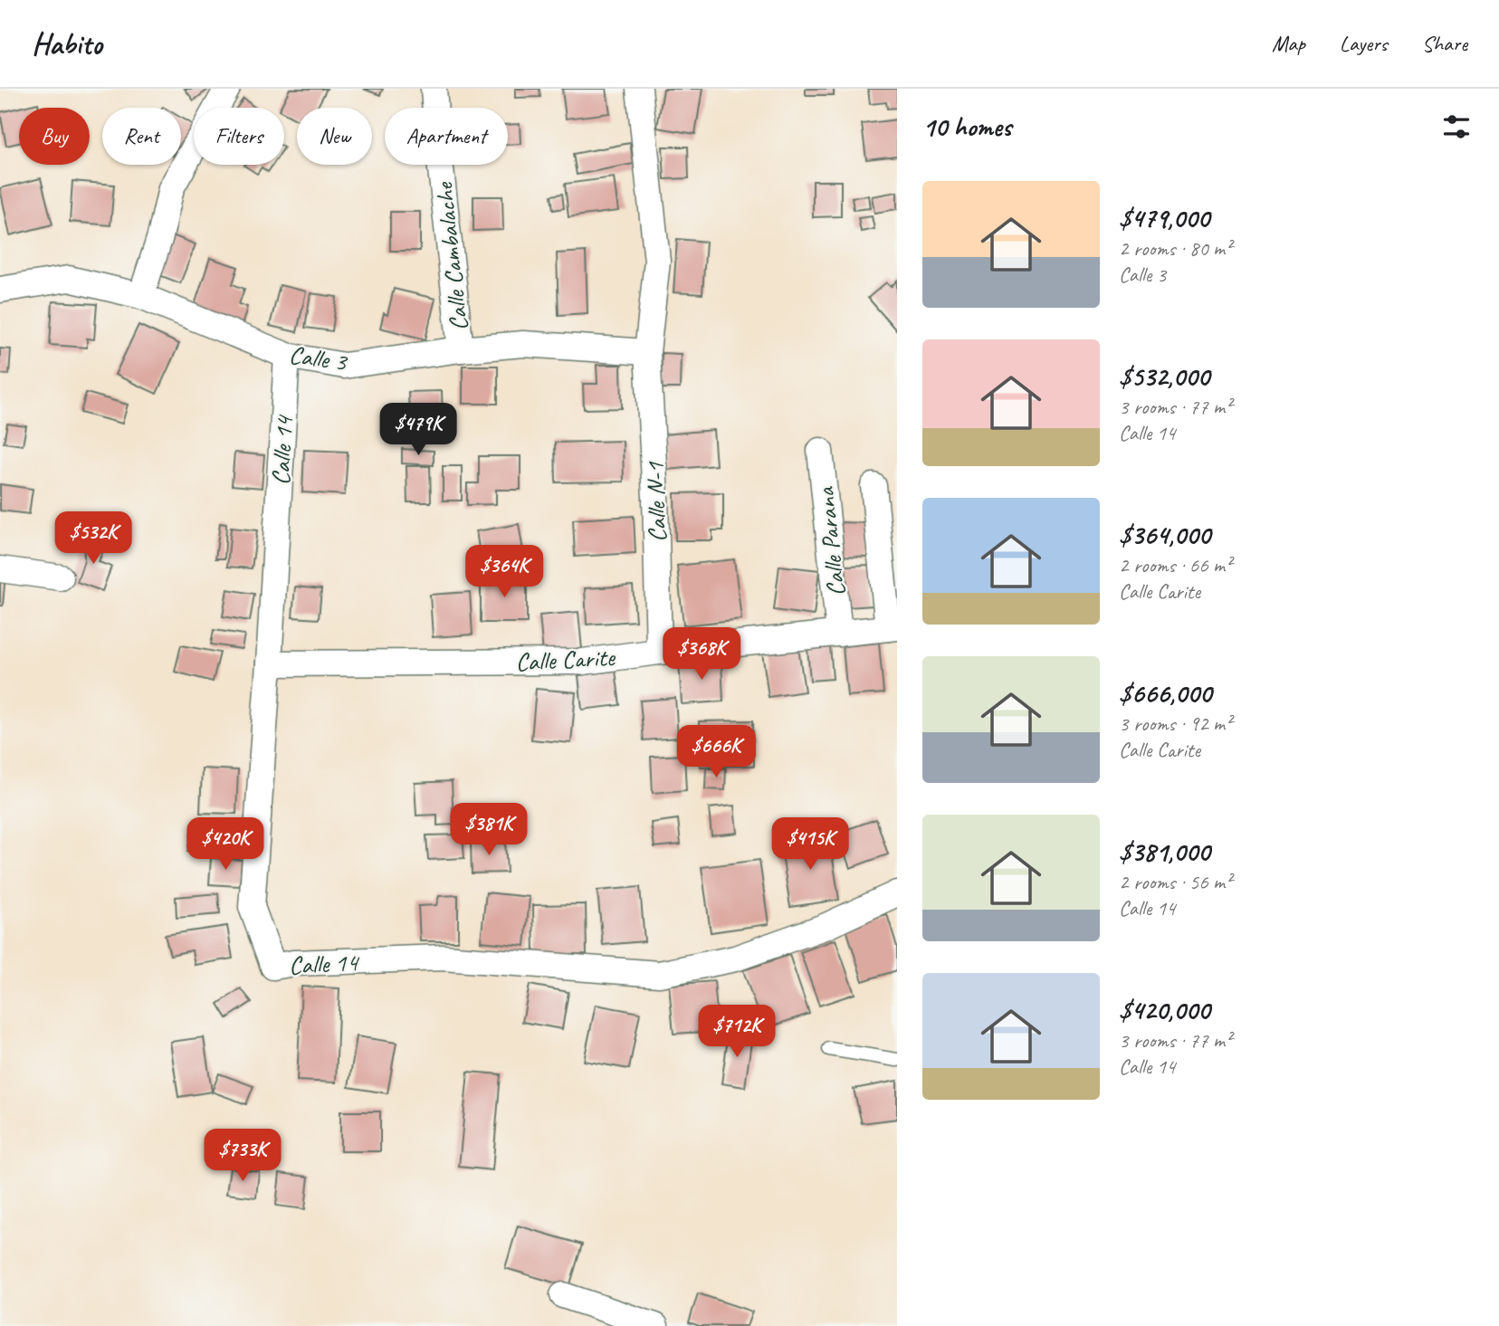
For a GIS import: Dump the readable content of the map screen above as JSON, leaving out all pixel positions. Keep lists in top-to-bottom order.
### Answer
{
  "streets": {
    "street": [
      "Calle Cambalache",
      "Calle 3",
      "Calle 14",
      "Calle N-1",
      "Calle Parana",
      "Calle Carite"
    ]
  },
  "crossings": [
    ["Calle Cambalache", "Calle 3"],
    ["Calle 3", "Calle 14"],
    ["Calle 3", "Calle N-1"],
    ["Calle 14", "Calle Carite"],
    ["Calle N-1", "Calle Carite"],
    ["Calle Parana", "Calle Carite"]
  ],
  "page": {
    "header": "Habito",
    "nav": ["Map", "Layers", "Share"],
    "heading": "10 homes",
    "chip": [
      "Buy",
      "Rent",
      "Filters",
      "New",
      "Apartment"
    ],
    "list": [
      {
        "name": "$479,000",
        "note": "2 rooms · 80 m² · Calle 3"
      },
      {
        "name": "$532,000",
        "note": "3 rooms · 77 m² · Calle 14"
      },
      {
        "name": "$364,000",
        "note": "2 rooms · 66 m² · Calle Carite"
      },
      {
        "name": "$666,000",
        "note": "3 rooms · 92 m² · Calle Carite"
      },
      {
        "name": "$381,000",
        "note": "2 rooms · 56 m² · Calle 14"
      },
      {
        "name": "$420,000",
        "note": "3 rooms · 77 m² · Calle 14"
      }
    ],
    "price": [
      "$479K",
      "$532K",
      "$364K",
      "$368K",
      "$666K",
      "$381K",
      "$420K",
      "$415K",
      "$712K",
      "$733K"
    ]
  }
}
